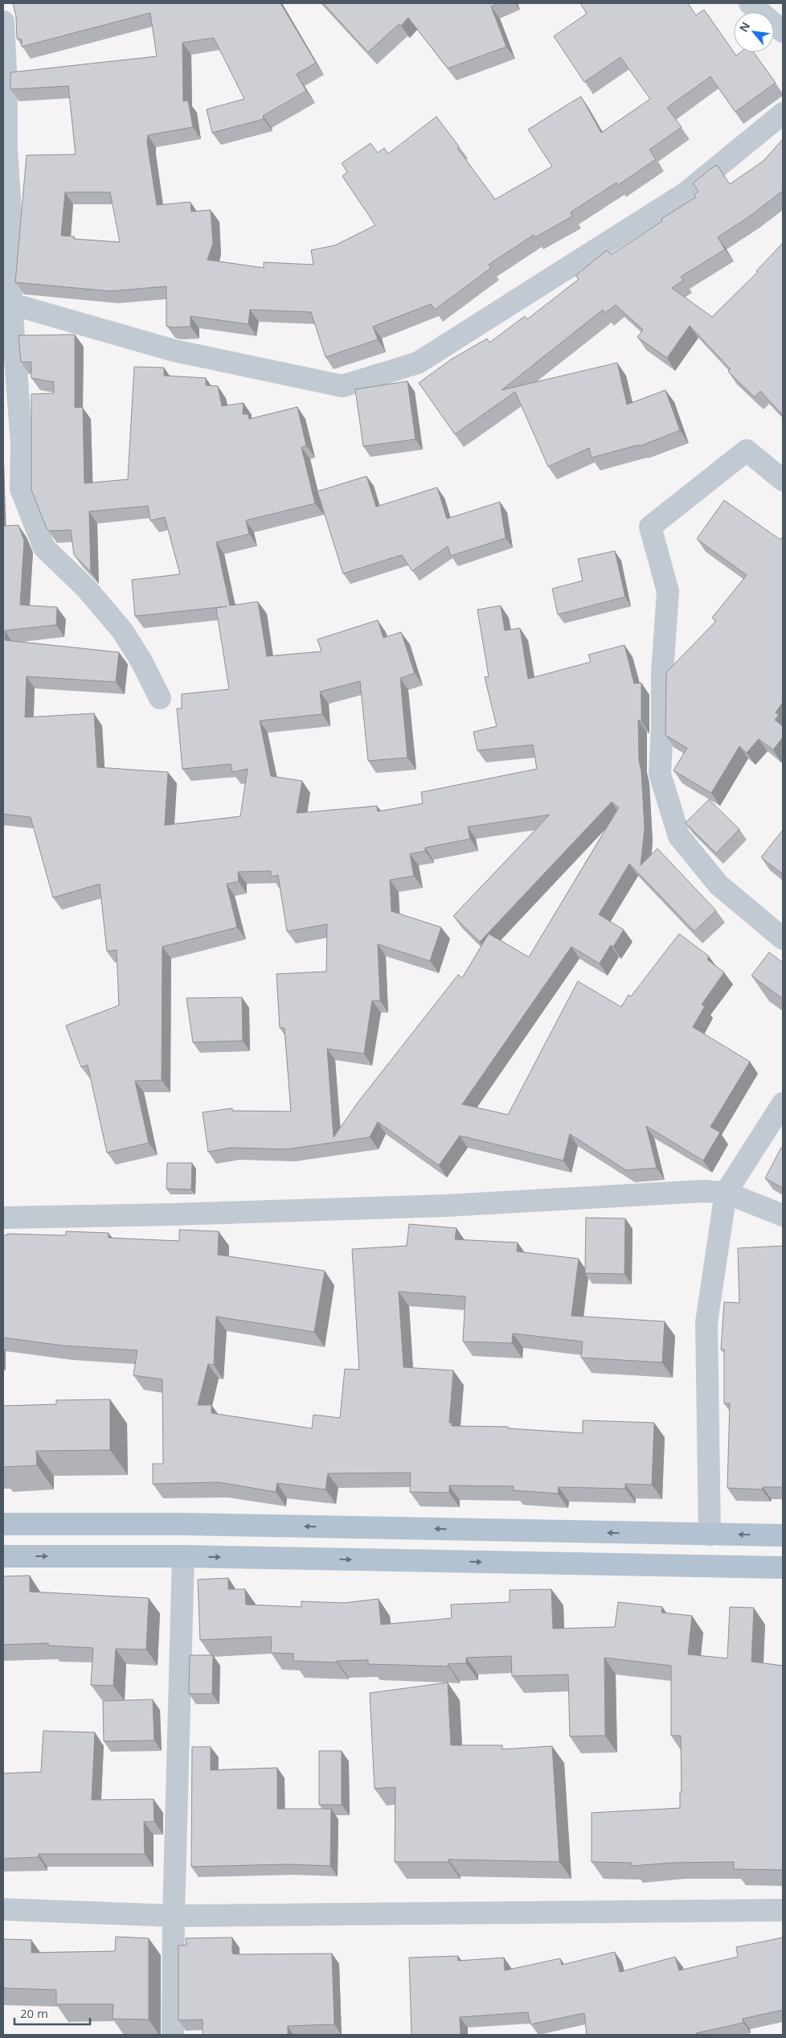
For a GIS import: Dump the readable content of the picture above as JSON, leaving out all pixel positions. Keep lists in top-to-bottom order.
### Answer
{
  "scale_bar": "20 m",
  "north": "top left"
}
